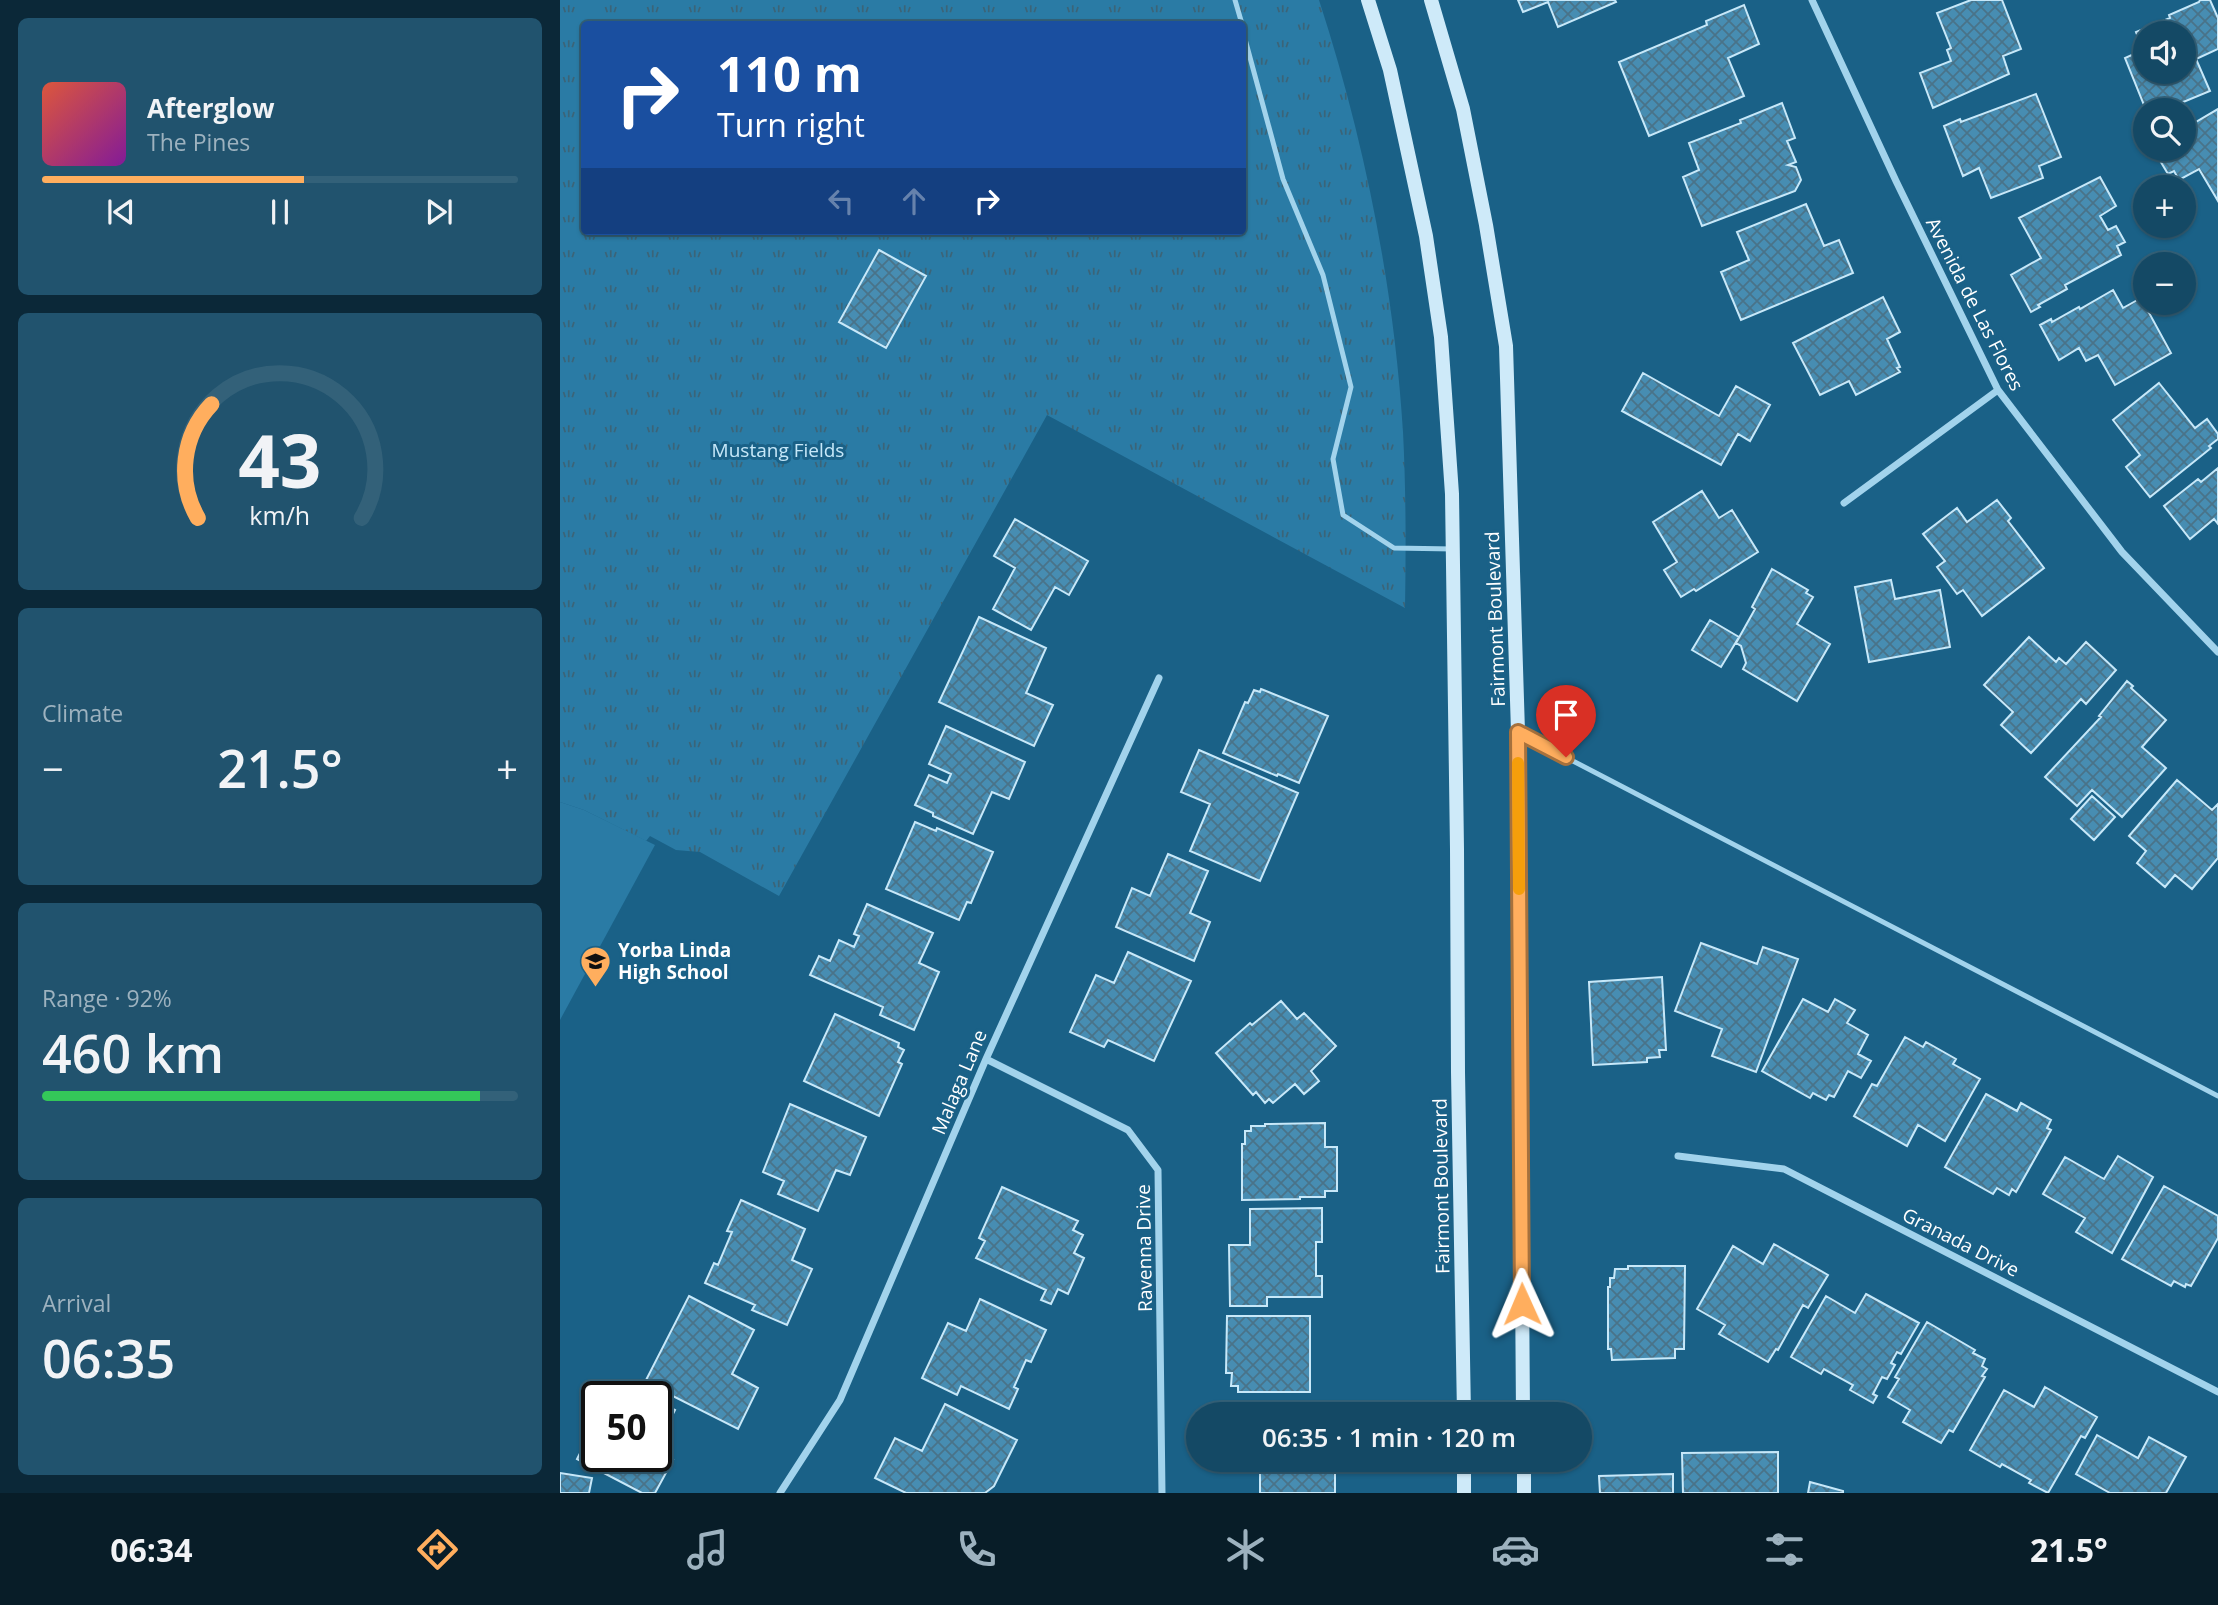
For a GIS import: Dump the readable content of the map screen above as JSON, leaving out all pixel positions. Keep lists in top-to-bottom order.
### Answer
{
  "streets": {
    "main road": ["Fairmont Boulevard"],
    "street": [
      "Avenida de Las Flores",
      "Malaga Lane",
      "Granada Drive",
      "Ravenna Drive"
    ]
  },
  "crossings": [
    ["Malaga Lane", "Ravenna Drive"]
  ],
  "parks": ["Mustang Fields"],
  "places": {
    "school or university": ["Yorba Linda High School"]
  },
  "page": {
    "map_buttons": ["+", "−"],
    "turn": ["110 m", "Turn right"],
    "song": ["Afterglow", "The Pines"],
    "tile": [
      "Climate",
      ["Range · 92%", "460 km"],
      ["Arrival", "06:35"]
    ],
    "heat": ["−", "21.5°", "+"],
    "limit": "50",
    "trip": "06:35 · 1 min · 120 m",
    "tabs": ["06:34", "21.5°"],
    "gauge": ["43", "km/h"]
  }
}
